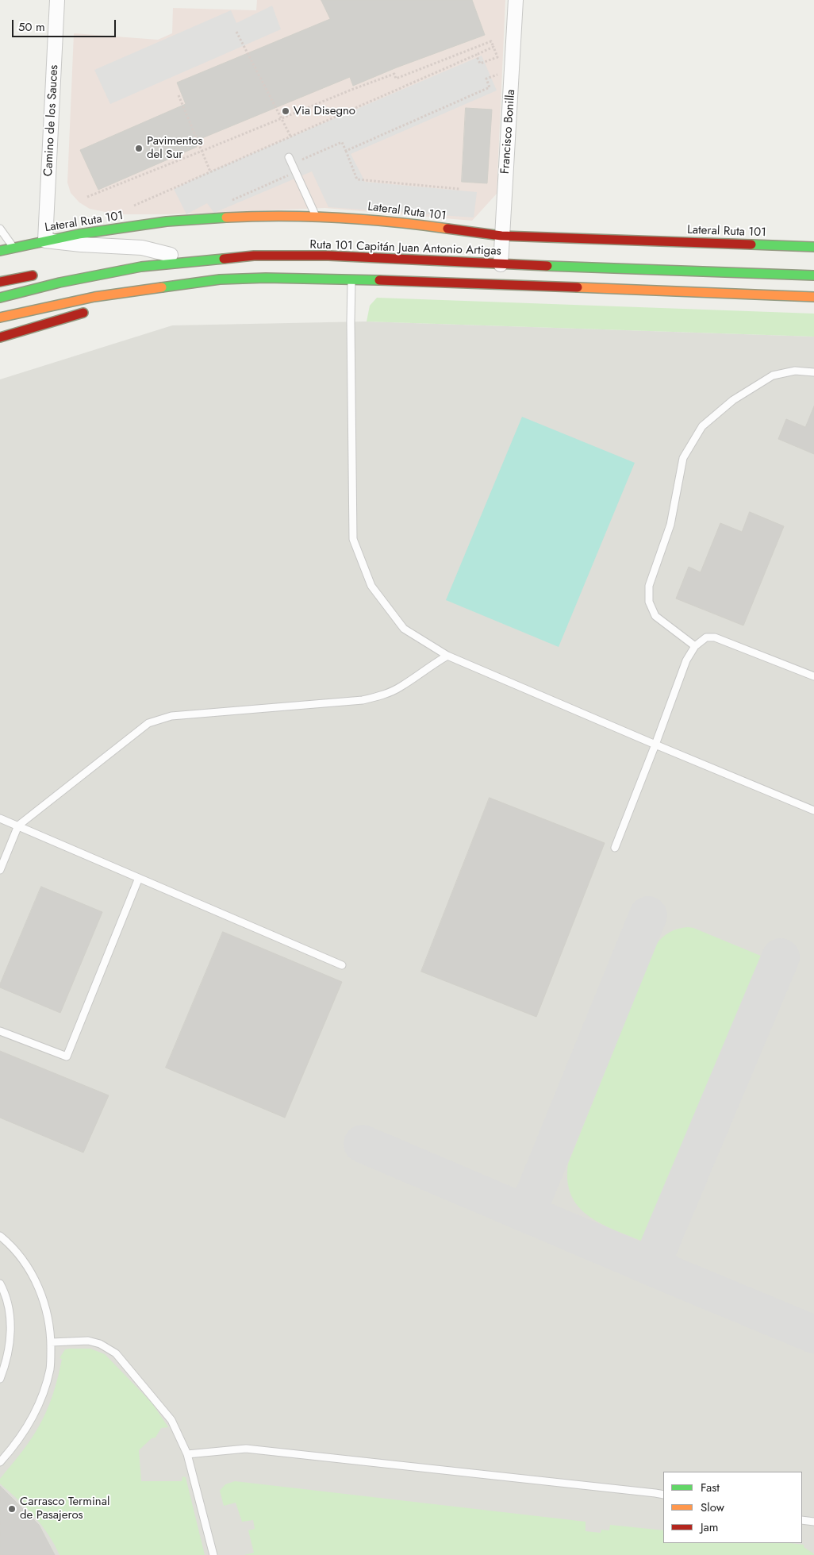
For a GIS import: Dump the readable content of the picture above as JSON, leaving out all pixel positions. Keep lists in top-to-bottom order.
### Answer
{
  "streets": {
    "main road": ["Lateral Ruta 101", "Ruta 101 Capitán Juan Antonio Artigas"],
    "street": ["Camino de los Sauces", "Francisco Bonilla"]
  },
  "crossings": [
    ["Camino de los Sauces", "Lateral Ruta 101"],
    ["Francisco Bonilla", "Lateral Ruta 101"],
    ["Francisco Bonilla", "Ruta 101 Capitán Juan Antonio Artigas"]
  ],
  "places": ["Via Disegno", "Pavimentos del Sur", "Carrasco Terminal de Pasajeros"],
  "legend": ["Fast", "Slow", "Jam"],
  "scale_bar": "50 m"
}
